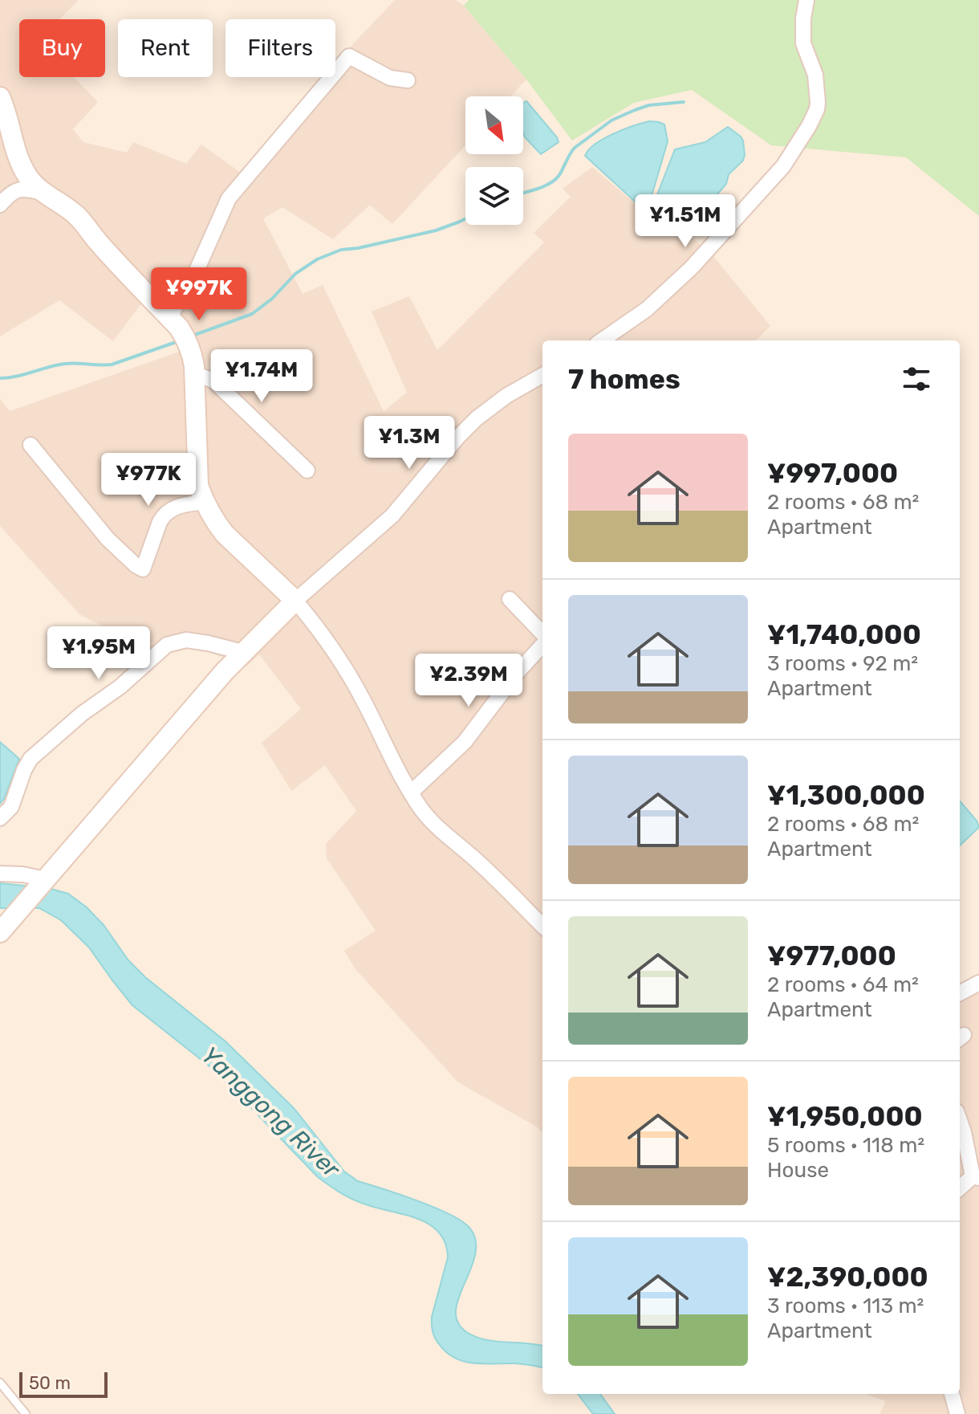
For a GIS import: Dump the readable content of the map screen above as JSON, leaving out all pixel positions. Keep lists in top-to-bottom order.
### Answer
{
  "water": ["Yanggong River"],
  "scale_bar": "50 m",
  "north": "bottom right",
  "page": {
    "chip": ["Buy", "Rent", "Filters"],
    "price": [
      "¥1.51M",
      "¥997K",
      "¥1.74M",
      "¥1.3M",
      "¥977K",
      "¥1.95M",
      "¥2.39M"
    ],
    "heading": "7 homes",
    "list": [
      {
        "name": "¥997,000",
        "note": "2 rooms · 68 m² · Apartment"
      },
      {
        "name": "¥1,740,000",
        "note": "3 rooms · 92 m² · Apartment"
      },
      {
        "name": "¥1,300,000",
        "note": "2 rooms · 68 m² · Apartment"
      },
      {
        "name": "¥977,000",
        "note": "2 rooms · 64 m² · Apartment"
      },
      {
        "name": "¥1,950,000",
        "note": "5 rooms · 118 m² · House"
      },
      {
        "name": "¥2,390,000",
        "note": "3 rooms · 113 m² · Apartment"
      }
    ],
    "scale": "50 m"
  }
}
